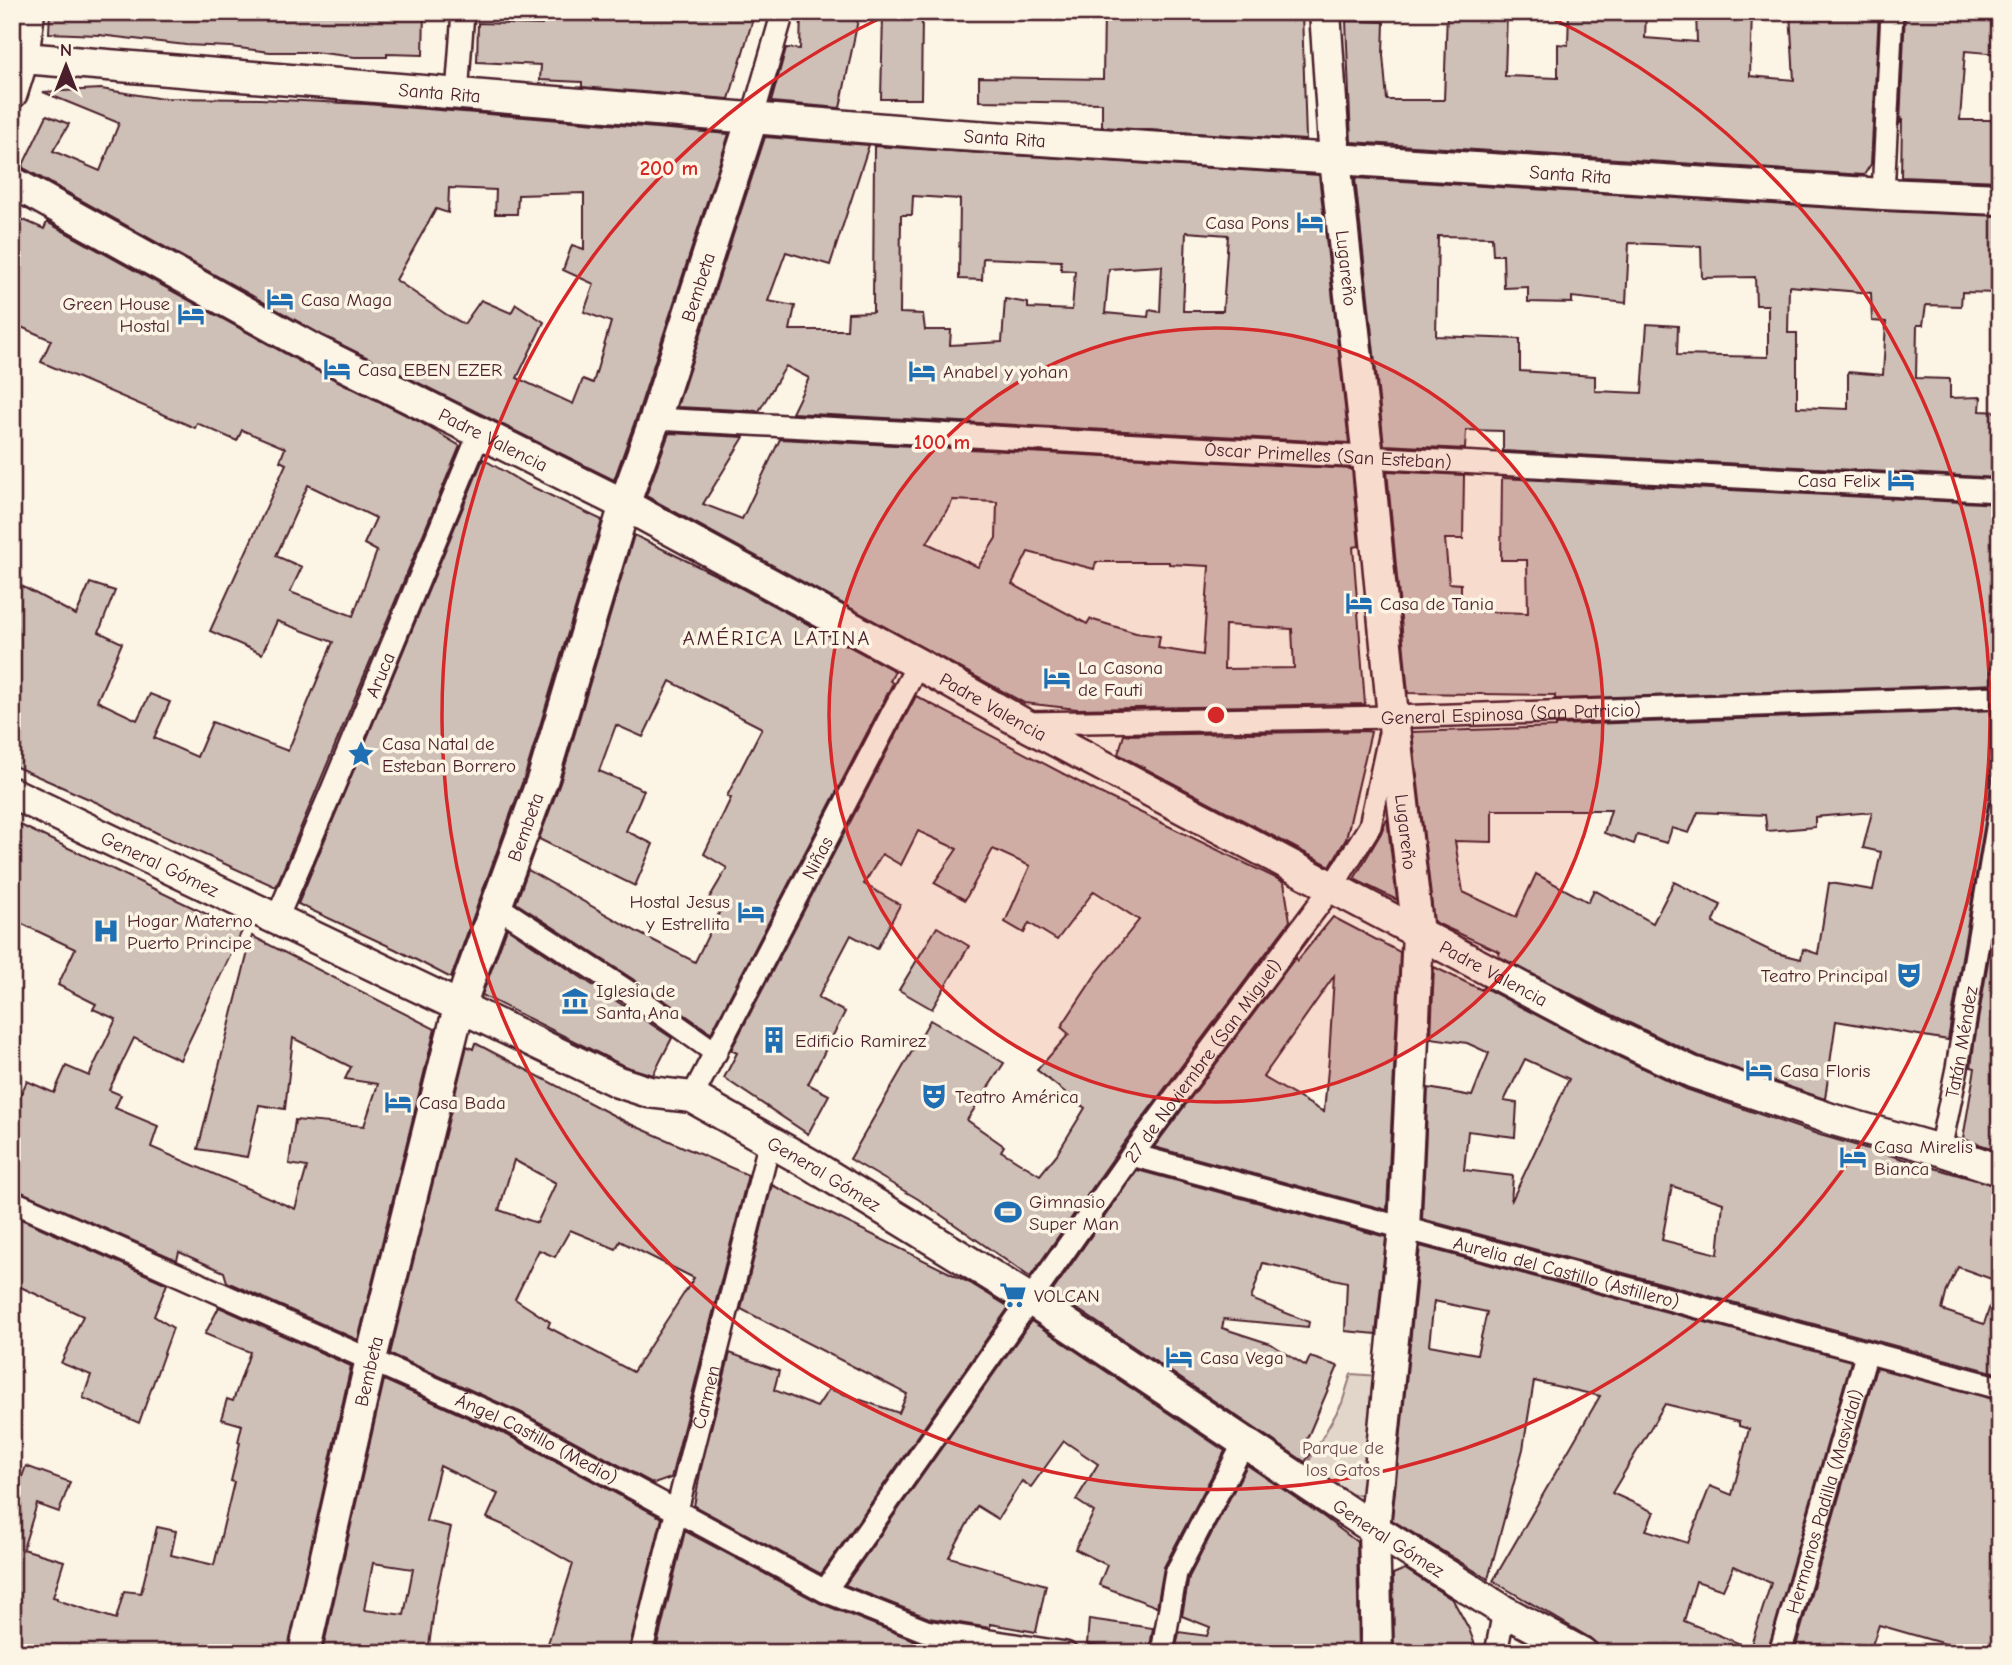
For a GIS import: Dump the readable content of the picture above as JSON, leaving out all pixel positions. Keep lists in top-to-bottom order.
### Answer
{
  "streets": {
    "street": [
      "Santa Rita",
      "Lugareño",
      "Bembeta",
      "Padre Valencia",
      "Óscar Primelles (San Esteban)",
      "Aruca",
      "General Espinosa (San Patricio)",
      "Niñas",
      "General Gómez",
      "Tatán Méndez",
      "27 de Noviembre (San Miguel)",
      "Aurelia del Castillo (Astillero)",
      "Carmen",
      "Ángel Castillo (Medio)",
      "Hermanos Padilla (Masvidal)"
    ]
  },
  "crossings": [
    ["Santa Rita", "Lugareño"],
    ["Santa Rita", "Bembeta"],
    ["Lugareño", "Padre Valencia"],
    ["Lugareño", "Óscar Primelles (San Esteban)"],
    ["Lugareño", "General Espinosa (San Patricio)"],
    ["Lugareño", "General Gómez"],
    ["Lugareño", "27 de Noviembre (San Miguel)"],
    ["Lugareño", "Aurelia del Castillo (Astillero)"],
    ["Bembeta", "Padre Valencia"],
    ["Bembeta", "Óscar Primelles (San Esteban)"],
    ["Bembeta", "General Gómez"],
    ["Bembeta", "Ángel Castillo (Medio)"],
    ["Padre Valencia", "Aruca"],
    ["Padre Valencia", "General Espinosa (San Patricio)"],
    ["Padre Valencia", "Niñas"],
    ["Padre Valencia", "Tatán Méndez"],
    ["Padre Valencia", "27 de Noviembre (San Miguel)"],
    ["Aruca", "General Gómez"],
    ["General Espinosa (San Patricio)", "27 de Noviembre (San Miguel)"],
    ["Niñas", "General Gómez"],
    ["General Gómez", "27 de Noviembre (San Miguel)"],
    ["General Gómez", "Carmen"],
    ["27 de Noviembre (San Miguel)", "Aurelia del Castillo (Astillero)"],
    ["27 de Noviembre (San Miguel)", "Ángel Castillo (Medio)"],
    ["Aurelia del Castillo (Astillero)", "Hermanos Padilla (Masvidal)"],
    ["Carmen", "Ángel Castillo (Medio)"]
  ],
  "districts": ["AMÉRICA LATINA"],
  "parks": ["Parque de los Gatos"],
  "places": {
    "hotel": [
      "Casa Pons",
      "Casa Maga",
      "Green House Hostal",
      "Casa EBEN EZER",
      "Anabel y yohan",
      "Casa Felix",
      "Casa de Tania",
      "La Casona de Fauti",
      "Hostal Jesus y Estrellita",
      "Casa Floris",
      "Casa Bada",
      "Casa Mirelis Bianca",
      "Casa Vega"
    ],
    "place": ["Casa Natal de Esteban Borrero"],
    "hospital": ["Hogar Materno Puerto Principe"],
    "theatre": ["Teatro Principal", "Teatro América"],
    "museum": ["Iglesia de Santa Ana"],
    "building": ["Edificio Ramirez"],
    "sports": ["Gimnasio Super Man"],
    "supermarket": ["VOLCAN"]
  },
  "north": "top",
  "rings": ["200 m", "100 m"]
}
